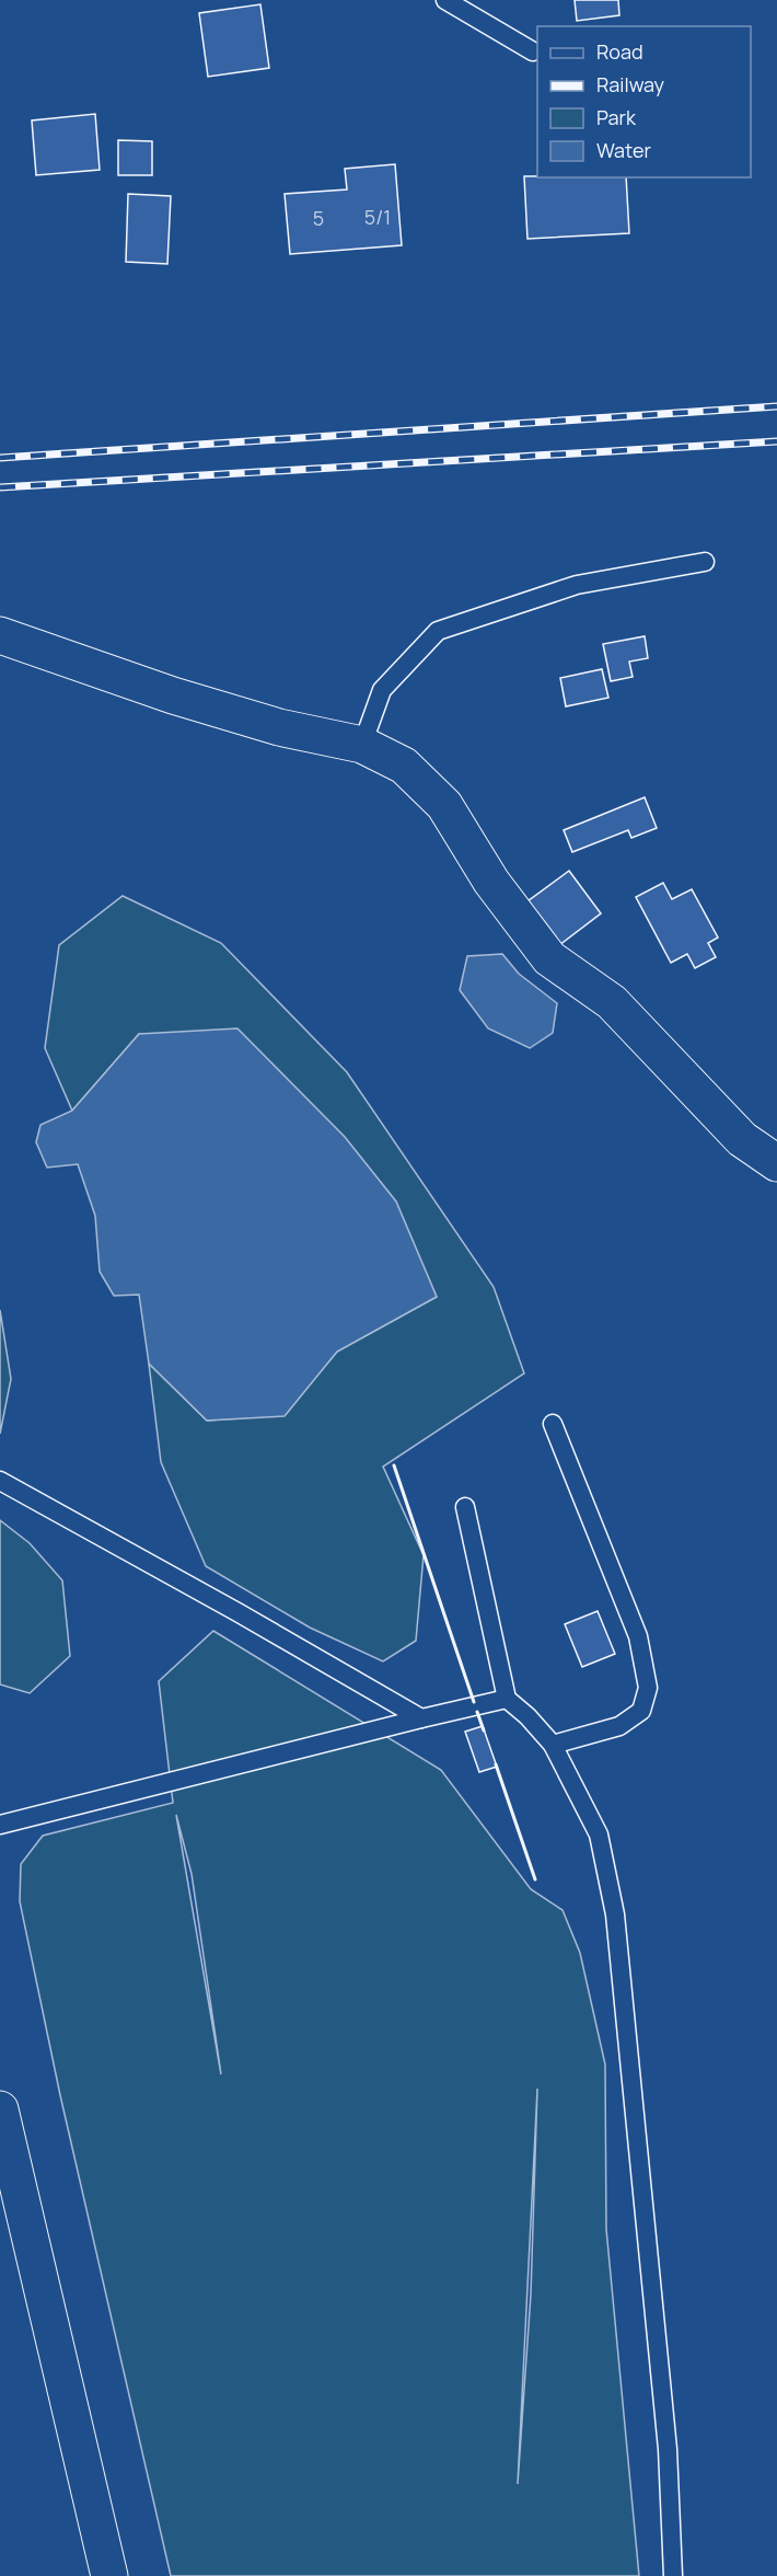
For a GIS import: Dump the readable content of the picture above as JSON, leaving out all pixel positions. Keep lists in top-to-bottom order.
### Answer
{
  "house_numbers": ["5/1", "5"],
  "legend": [
    "Road",
    "Railway",
    "Park",
    "Water"
  ]
}
